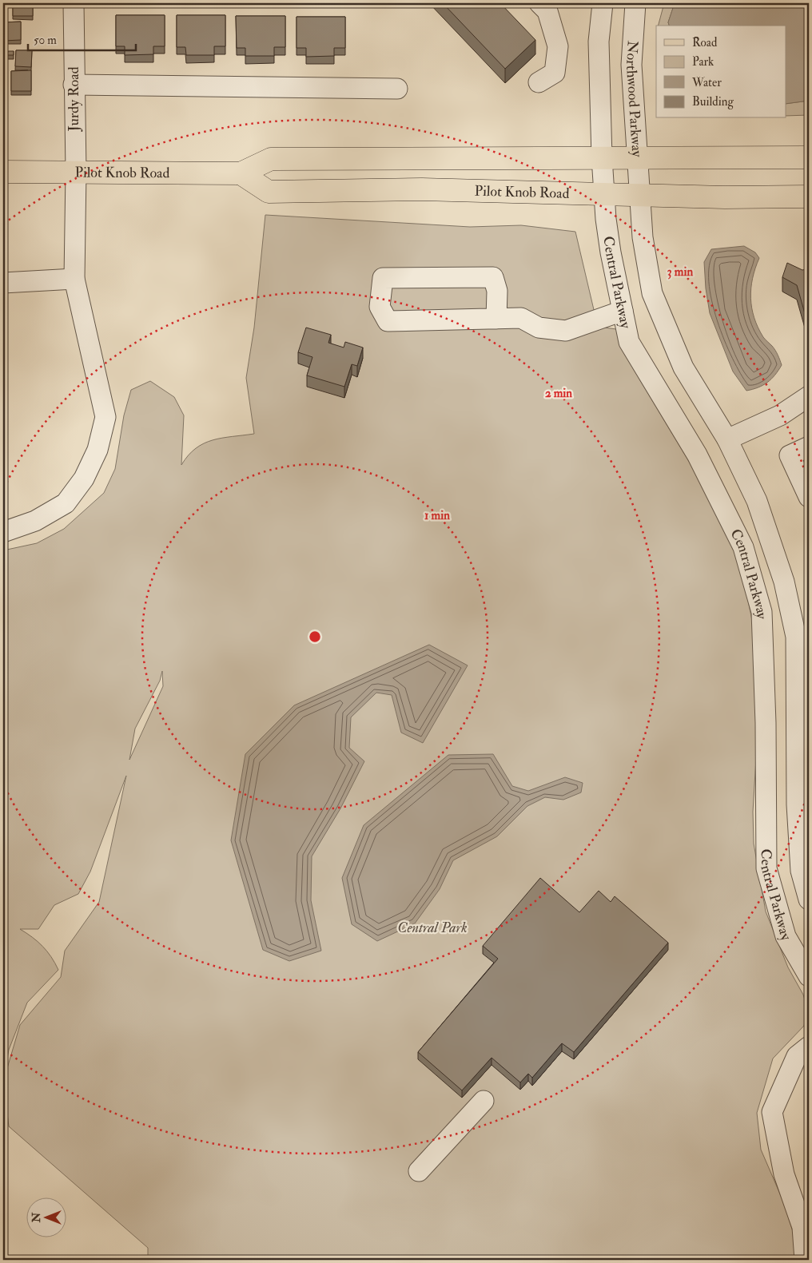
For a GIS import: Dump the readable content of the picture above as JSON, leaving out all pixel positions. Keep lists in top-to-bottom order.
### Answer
{
  "streets": {
    "main road": ["Pilot Knob Road"],
    "street": ["Jurdy Road", "Northwood Parkway", "Central Parkway"]
  },
  "crossings": [
    ["Jurdy Road", "Pilot Knob Road"],
    ["Northwood Parkway", "Pilot Knob Road"],
    ["Northwood Parkway", "Central Parkway"],
    ["Pilot Knob Road", "Central Parkway"]
  ],
  "parks": ["Central Park"],
  "legend": [
    "Road",
    "Park",
    "Water",
    "Building"
  ],
  "scale_bar": "50 m",
  "north": "left",
  "rings": ["3 min", "2 min", "1 min"]
}
